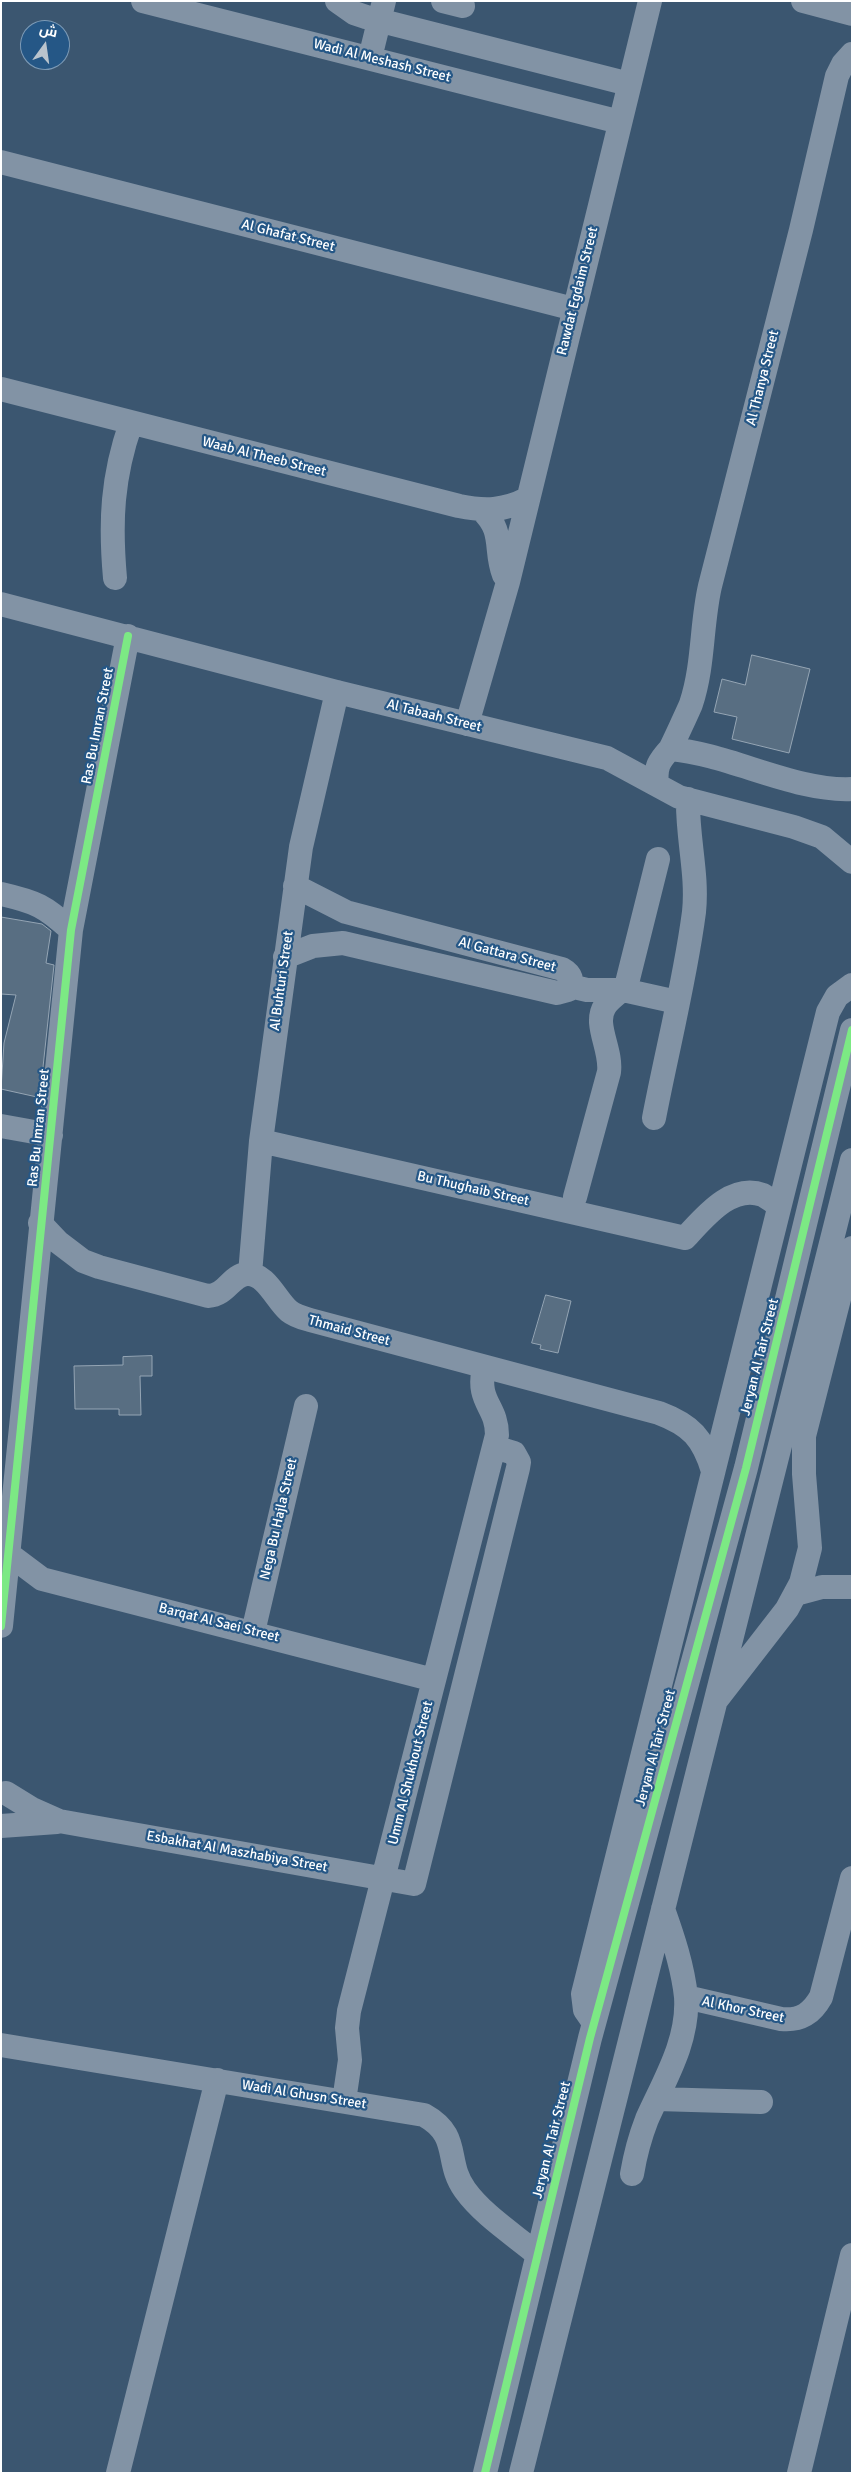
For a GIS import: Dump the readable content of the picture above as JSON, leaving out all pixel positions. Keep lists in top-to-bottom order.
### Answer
{
  "streets": {
    "street": [
      "Wadi Al Meshash Street",
      "Al Ghafat Street",
      "Rawdat Egdaim Street",
      "Al Thanya Street",
      "Waab Al Theeb Street",
      "Al Tabaah Street",
      "Ras Bu Imran Street",
      "Al Gattara Street",
      "Al Buhturi Street",
      "Bu Thughaib Street",
      "Thmaid Street",
      "Jeryan Al Tair Street",
      "Nega Bu Hajla Street",
      "Barqat Al Saei Street",
      "Umm Al Shukhout Street",
      "Esbakhat Al Maszhabiya Street",
      "Al Khor Street",
      "Wadi Al Ghusn Street"
    ]
  },
  "crossings": [
    ["Wadi Al Meshash Street", "Rawdat Egdaim Street"],
    ["Al Ghafat Street", "Rawdat Egdaim Street"],
    ["Rawdat Egdaim Street", "Waab Al Theeb Street"],
    ["Rawdat Egdaim Street", "Al Tabaah Street"],
    ["Al Thanya Street", "Al Tabaah Street"],
    ["Al Tabaah Street", "Ras Bu Imran Street"],
    ["Al Tabaah Street", "Al Buhturi Street"],
    ["Ras Bu Imran Street", "Barqat Al Saei Street"],
    ["Al Gattara Street", "Al Buhturi Street"],
    ["Al Buhturi Street", "Bu Thughaib Street"],
    ["Al Buhturi Street", "Thmaid Street"],
    ["Thmaid Street", "Umm Al Shukhout Street"],
    ["Jeryan Al Tair Street", "Wadi Al Ghusn Street"],
    ["Nega Bu Hajla Street", "Barqat Al Saei Street"],
    ["Barqat Al Saei Street", "Umm Al Shukhout Street"],
    ["Umm Al Shukhout Street", "Esbakhat Al Maszhabiya Street"],
    ["Umm Al Shukhout Street", "Wadi Al Ghusn Street"]
  ],
  "north": "top"
}
